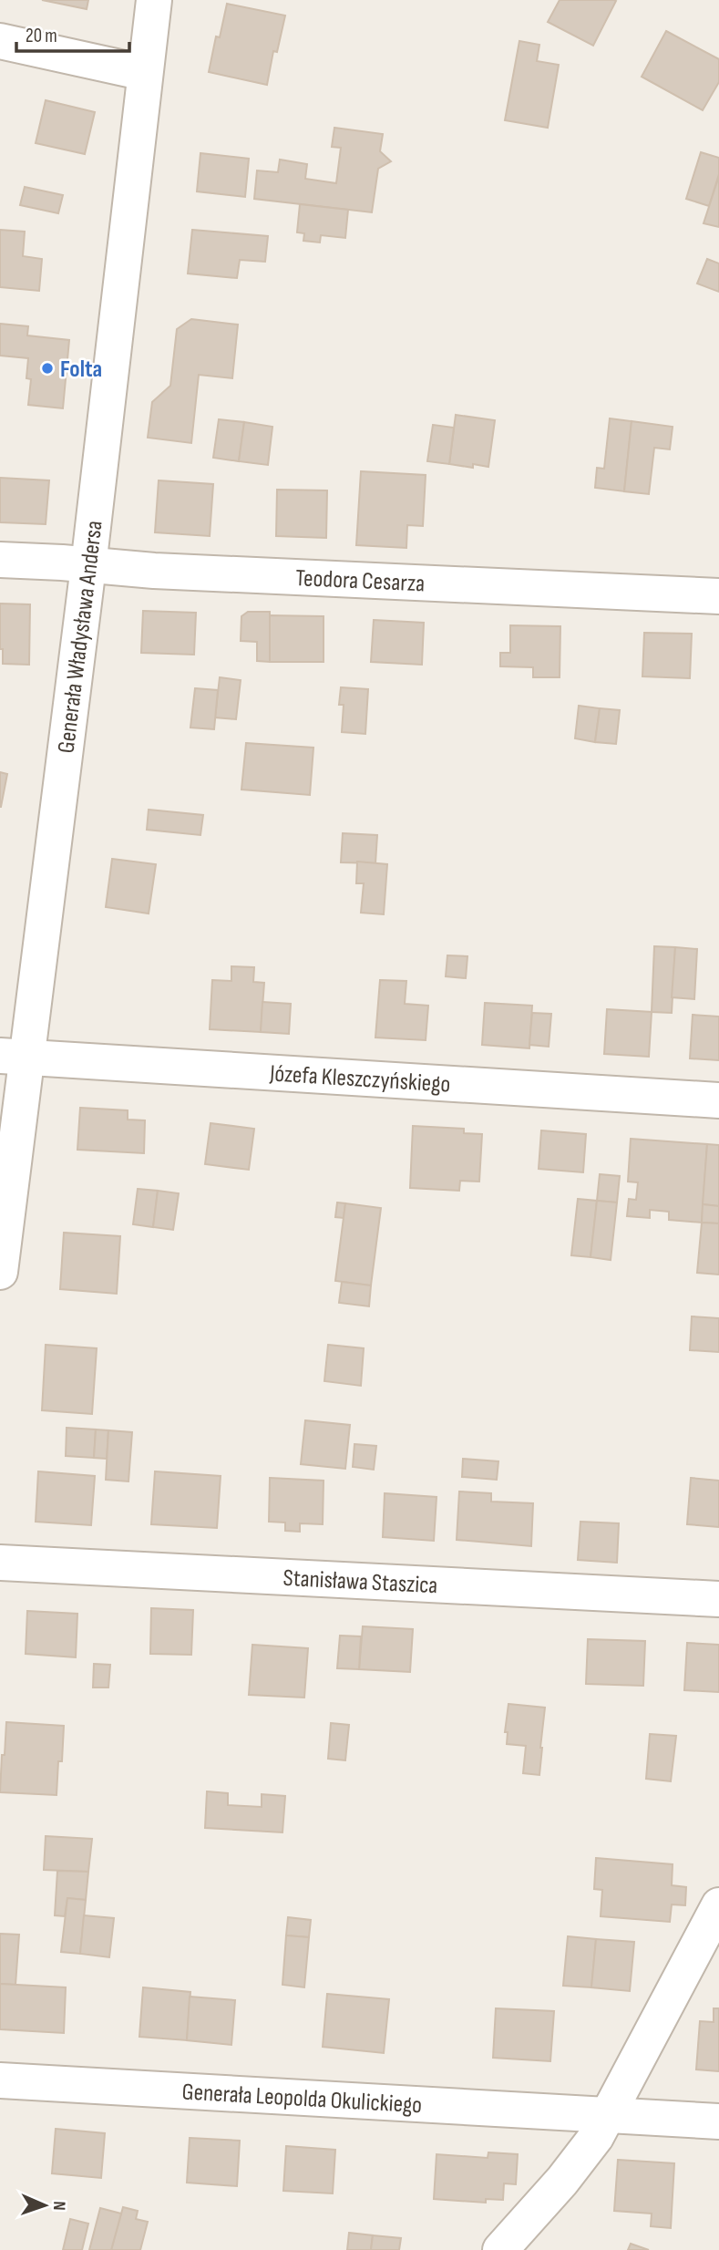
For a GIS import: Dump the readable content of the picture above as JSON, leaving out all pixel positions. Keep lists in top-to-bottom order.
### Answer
{
  "streets": {
    "street": [
      "Teodora Cesarza",
      "Generała Władysława Andersa",
      "Józefa Kleszczyńskiego",
      "Stanisława Staszica",
      "Generała Leopolda Okulickiego"
    ]
  },
  "crossings": [
    ["Teodora Cesarza", "Generała Władysława Andersa"],
    ["Generała Władysława Andersa", "Józefa Kleszczyńskiego"]
  ],
  "places": ["Folta"],
  "scale_bar": "20 m",
  "north": "right"
}
